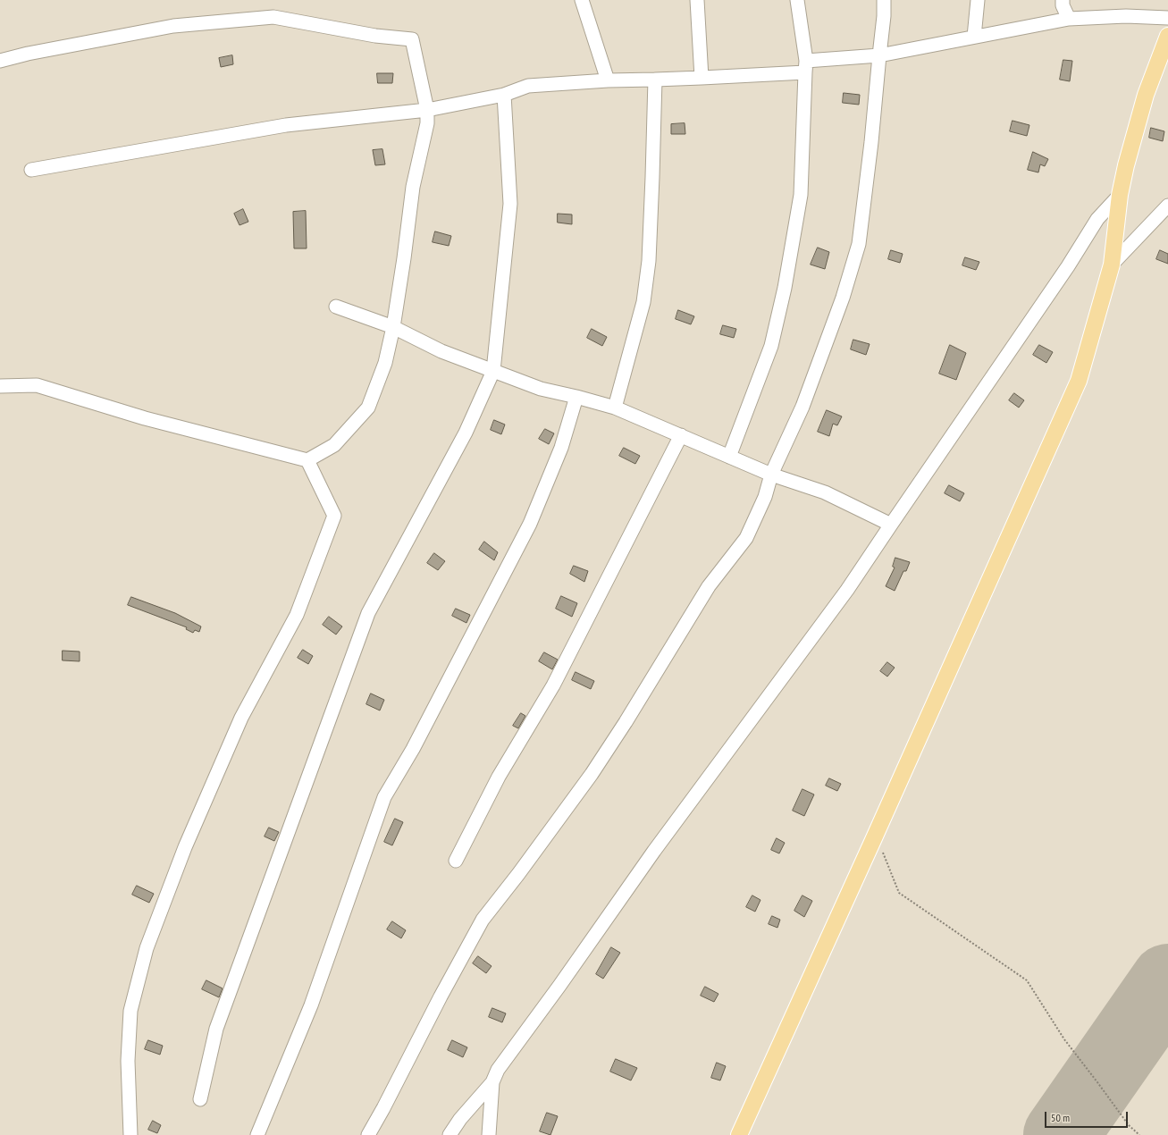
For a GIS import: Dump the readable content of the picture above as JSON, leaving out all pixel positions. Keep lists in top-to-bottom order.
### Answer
{
  "scale_bar": "50 m"
}
